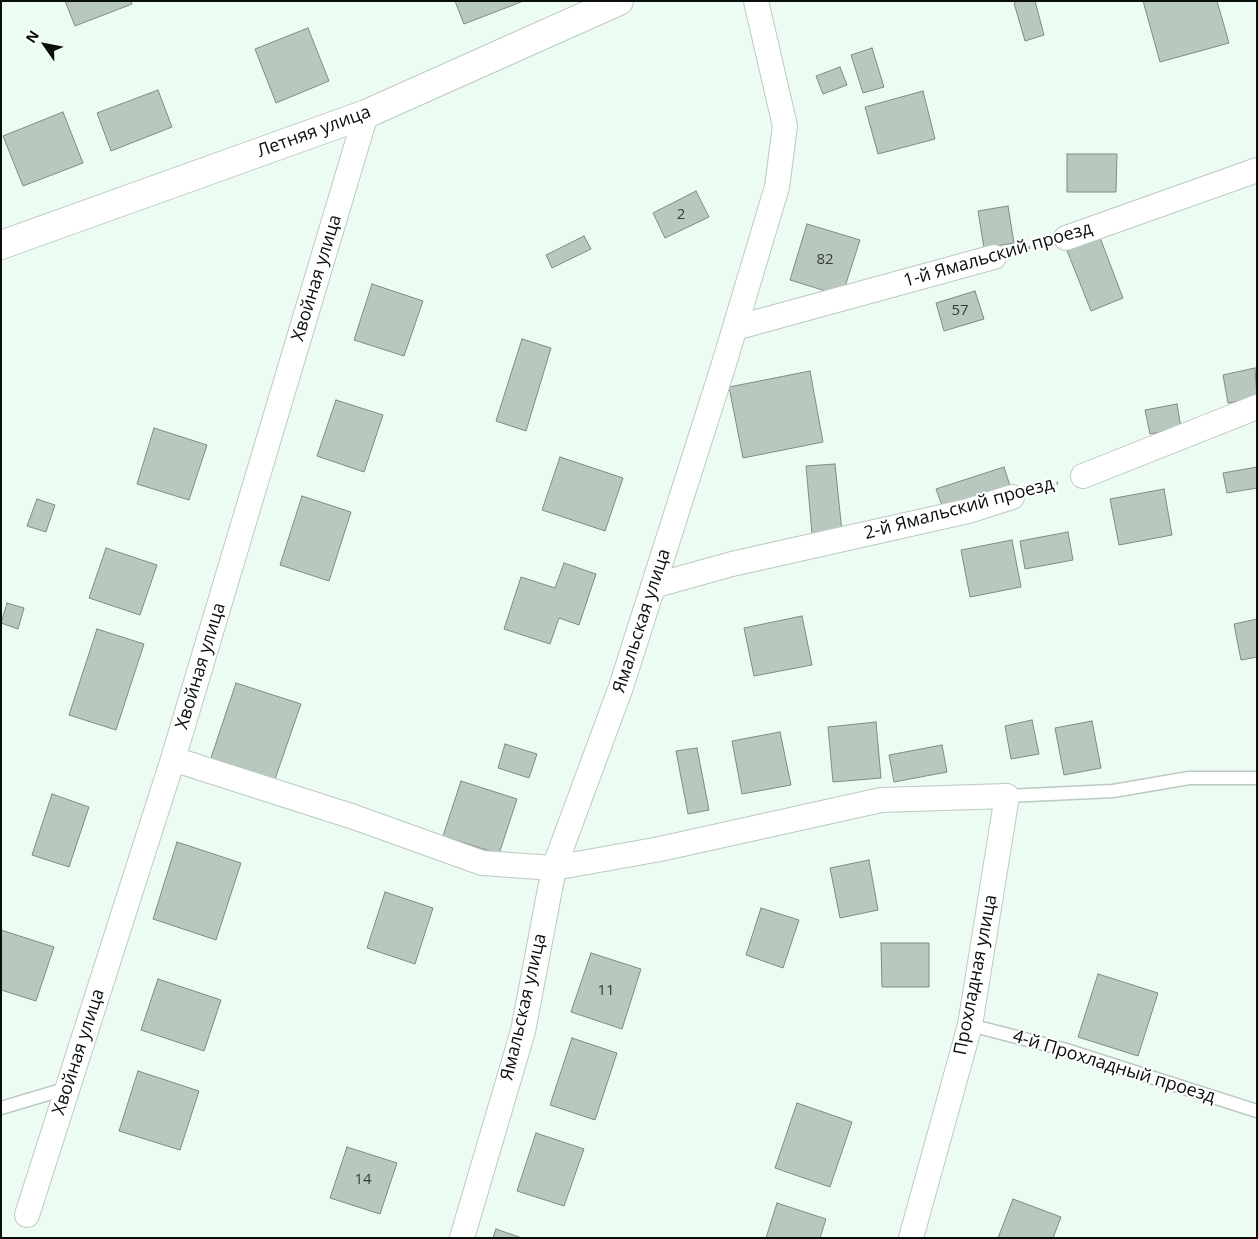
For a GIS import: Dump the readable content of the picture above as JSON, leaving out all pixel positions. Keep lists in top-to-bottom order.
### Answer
{
  "streets": {
    "street": [
      "Летняя улица",
      "1-й Ямальский проезд",
      "Хвойная улица",
      "2-й Ямальский проезд",
      "Ямальская улица",
      "Прохладная улица"
    ],
    "lane": ["4-й Прохладный проезд"]
  },
  "crossings": [
    ["Летняя улица", "Хвойная улица"],
    ["1-й Ямальский проезд", "Ямальская улица"],
    ["2-й Ямальский проезд", "Ямальская улица"],
    ["Прохладная улица", "4-й Прохладный проезд"]
  ],
  "house_numbers": [
    "2",
    "82",
    "57",
    "11",
    "14"
  ],
  "north": "top left"
}
